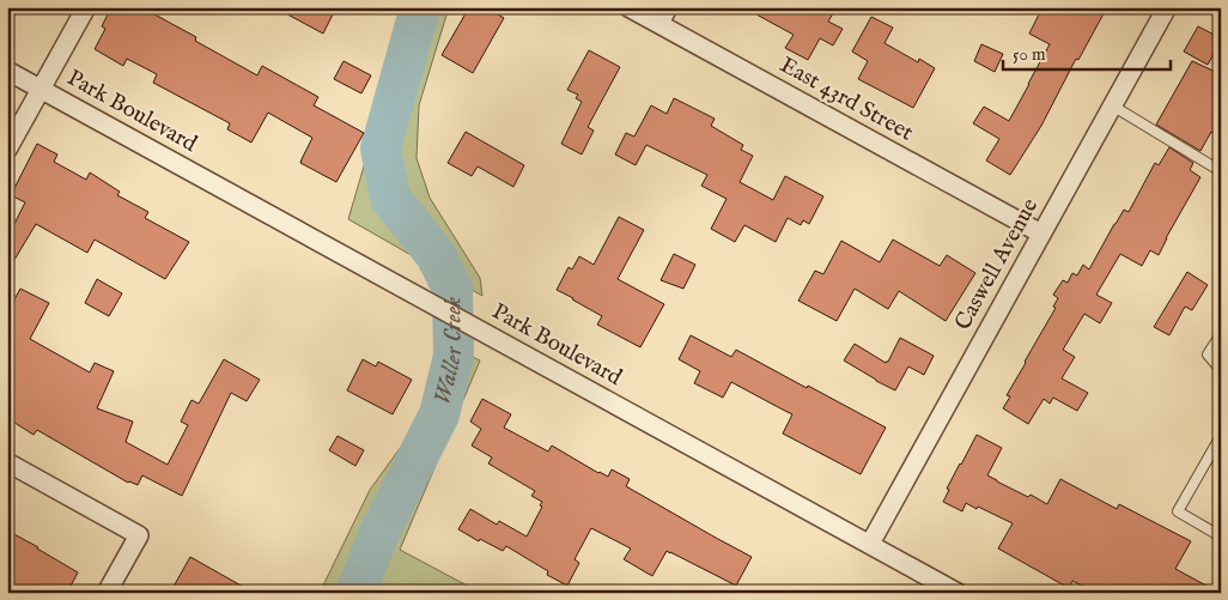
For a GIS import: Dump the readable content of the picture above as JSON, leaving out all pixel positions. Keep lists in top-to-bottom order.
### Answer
{
  "streets": {
    "street": ["East 43rd Street", "Park Boulevard", "Caswell Avenue"]
  },
  "crossings": [
    ["East 43rd Street", "Caswell Avenue"],
    ["Park Boulevard", "Caswell Avenue"]
  ],
  "water": ["Waller Creek"],
  "scale_bar": "50 m"
}
